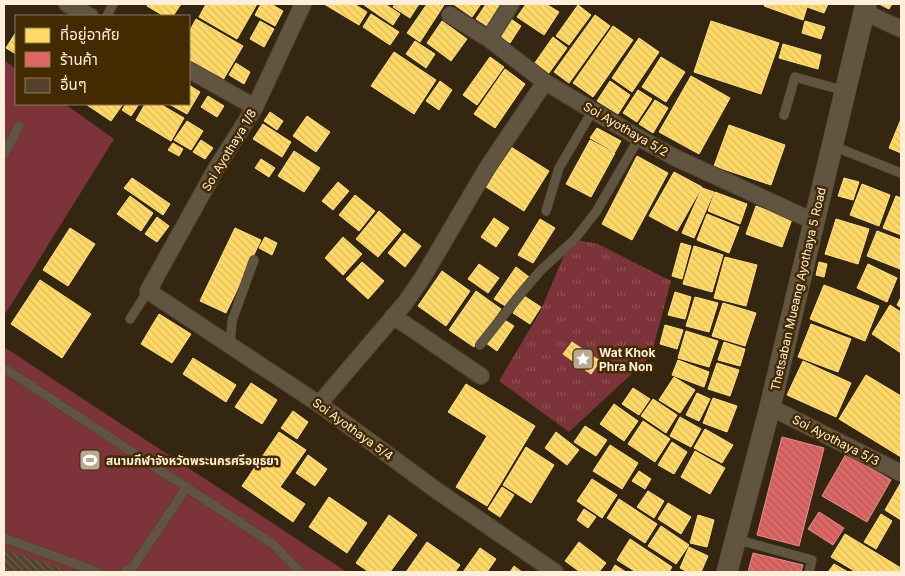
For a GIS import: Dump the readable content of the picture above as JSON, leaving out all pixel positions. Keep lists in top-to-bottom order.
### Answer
{
  "streets": {
    "street": [
      "Soi Ayothaya 5/2",
      "Soi Ayothaya 1/8",
      "Thetsaban Mueang Ayothaya 5 Road",
      "Soi Ayothaya 5/4",
      "Soi Ayothaya 5/3"
    ]
  },
  "crossings": [
    ["Soi Ayothaya 5/2", "Thetsaban Mueang Ayothaya 5 Road"],
    ["Soi Ayothaya 1/8", "Soi Ayothaya 5/4"],
    ["Thetsaban Mueang Ayothaya 5 Road", "Soi Ayothaya 5/3"]
  ],
  "places": {
    "place": ["Wat Khok Phra Non"],
    "sports": ["สนามกีฬาจังหวัดพระนครศรีอยุธยา"]
  },
  "legend": ["ที่อยู่อาศัย", "ร้านค้า", "อื่นๆ"]
}
